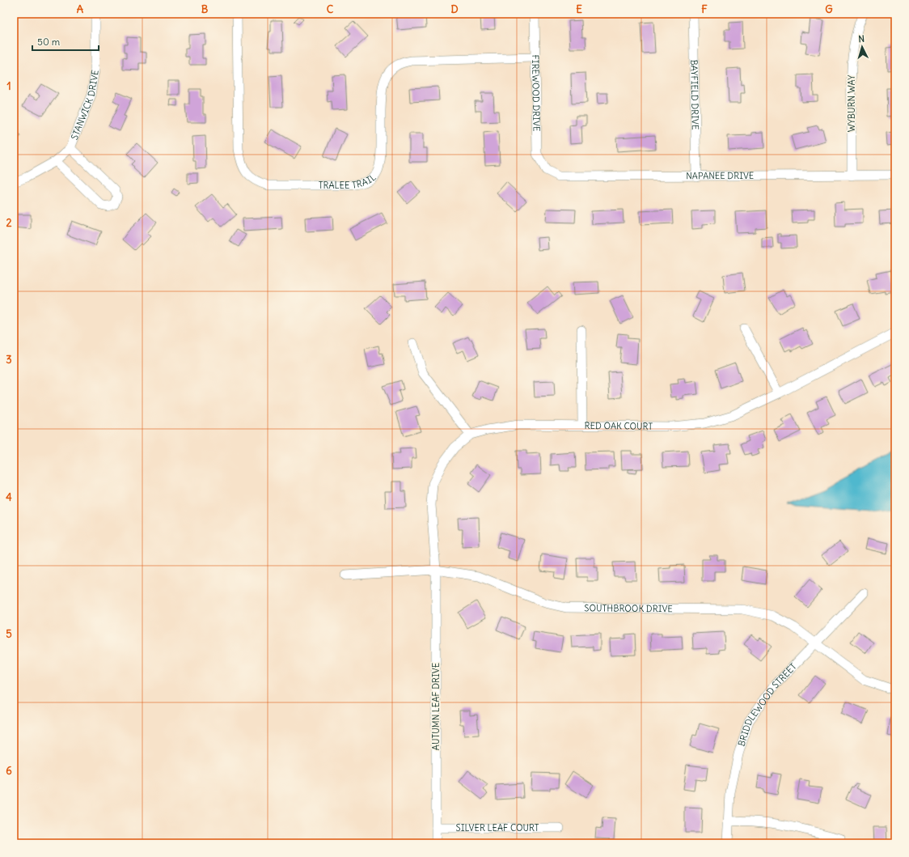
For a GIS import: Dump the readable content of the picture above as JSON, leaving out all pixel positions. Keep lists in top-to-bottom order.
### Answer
{
  "streets": {
    "street": [
      "FIREWOOD DRIVE",
      "BAYFIELD DRIVE",
      "WYBURN WAY",
      "STANWICK DRIVE",
      "NAPANEE DRIVE",
      "TRALEE TRAIL",
      "RED OAK COURT",
      "SOUTHBROOK DRIVE",
      "BRIDDLEWOOD STREET",
      "AUTUMN LEAF DRIVE",
      "SILVER LEAF COURT"
    ]
  },
  "crossings": [
    ["FIREWOOD DRIVE", "NAPANEE DRIVE"],
    ["FIREWOOD DRIVE", "TRALEE TRAIL"],
    ["BAYFIELD DRIVE", "NAPANEE DRIVE"],
    ["WYBURN WAY", "NAPANEE DRIVE"],
    ["RED OAK COURT", "SOUTHBROOK DRIVE"],
    ["RED OAK COURT", "AUTUMN LEAF DRIVE"],
    ["SOUTHBROOK DRIVE", "BRIDDLEWOOD STREET"],
    ["SOUTHBROOK DRIVE", "AUTUMN LEAF DRIVE"],
    ["AUTUMN LEAF DRIVE", "SILVER LEAF COURT"]
  ],
  "scale_bar": "50 m",
  "north": "top",
  "grid": {
    "columns": [
      "A",
      "B",
      "C",
      "D",
      "E",
      "F",
      "G"
    ],
    "rows": [
      "1",
      "2",
      "3",
      "4",
      "5",
      "6"
    ]
  }
}
